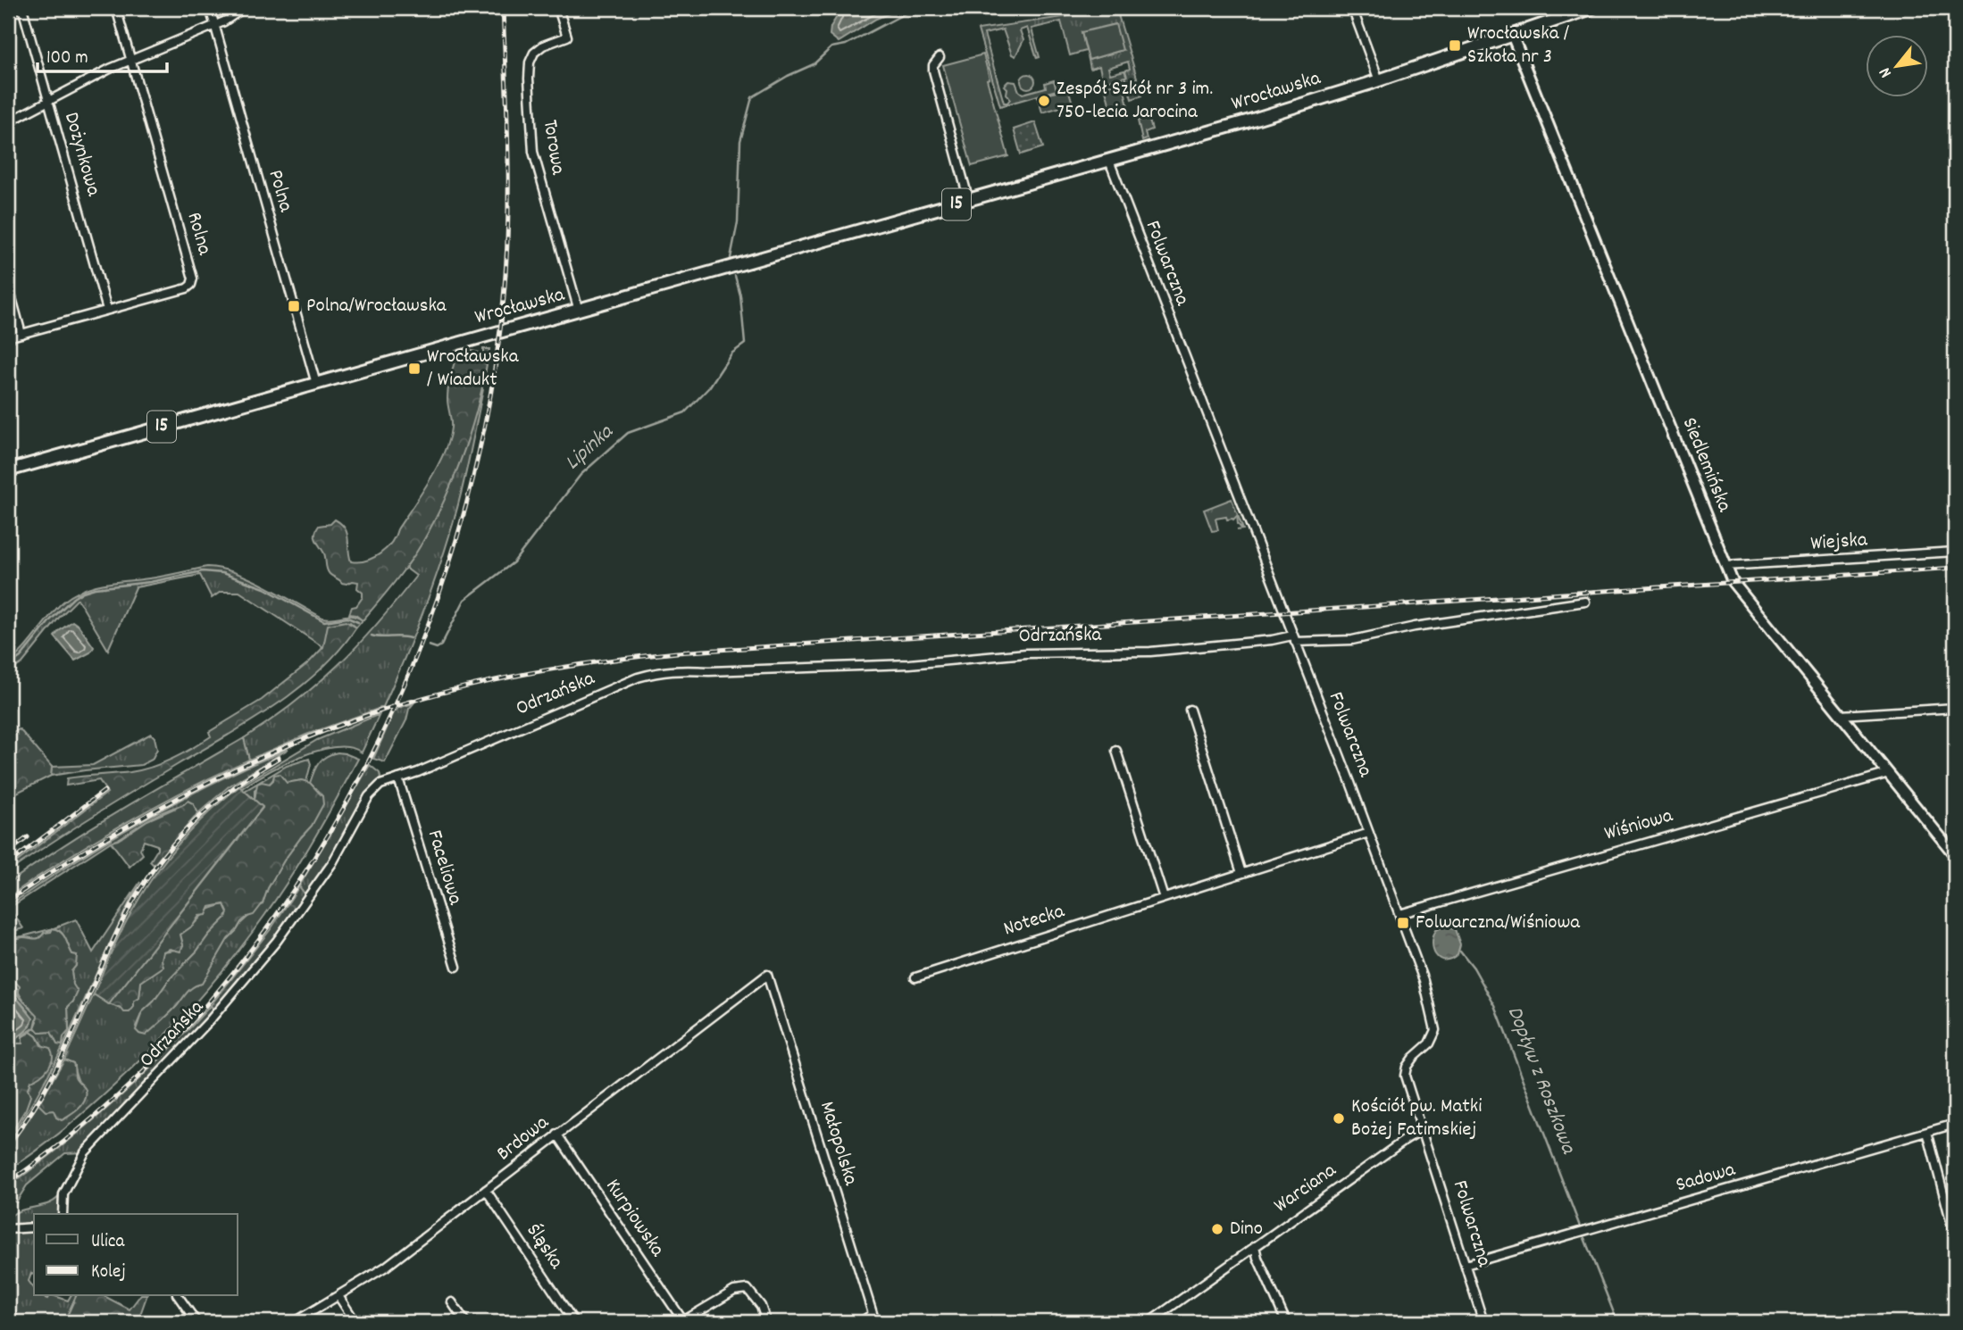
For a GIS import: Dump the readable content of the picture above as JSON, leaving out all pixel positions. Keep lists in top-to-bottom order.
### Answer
{
  "streets": {
    "main road": ["Wrocławska", "15"],
    "street": [
      "Torowa",
      "Dożynkowa",
      "Polna",
      "Rolna",
      "Folwarczna",
      "Siedlemińska",
      "Wiejska",
      "Odrzańska",
      "Wiśniowa",
      "Faceliowa",
      "Notecka",
      "Brdowa",
      "Małopolska",
      "Sadowa",
      "Warciana",
      "Kurpiowska",
      "Śląska"
    ]
  },
  "crossings": [
    ["Wrocławska", "Torowa"],
    ["Wrocławska", "Polna"],
    ["Wrocławska", "Folwarczna"],
    ["Wrocławska", "Siedlemińska"],
    ["Dożynkowa", "Rolna"],
    ["Folwarczna", "Odrzańska"],
    ["Folwarczna", "Wiśniowa"],
    ["Folwarczna", "Notecka"],
    ["Folwarczna", "Sadowa"],
    ["Folwarczna", "Warciana"],
    ["Siedlemińska", "Wiejska"],
    ["Siedlemińska", "Wiśniowa"],
    ["Odrzańska", "Faceliowa"],
    ["Brdowa", "Małopolska"],
    ["Brdowa", "Kurpiowska"],
    ["Brdowa", "Śląska"]
  ],
  "water": ["Lipinka", "Dopływ z Roszkowa"],
  "places": {
    "transit": [
      "Wrocławska / Szkoła nr 3",
      "Polna/Wrocławska",
      "Wrocławska / Wiadukt",
      "Folwarczna/Wiśniowa"
    ],
    "other": ["Zespół Szkół nr 3 im. 750-lecia Jarocina", "Kościół pw. Matki Bożej Fatimskiej", "Dino"]
  },
  "legend": ["Ulica", "Kolej"],
  "scale_bar": "100 m",
  "north": "bottom left"
}
